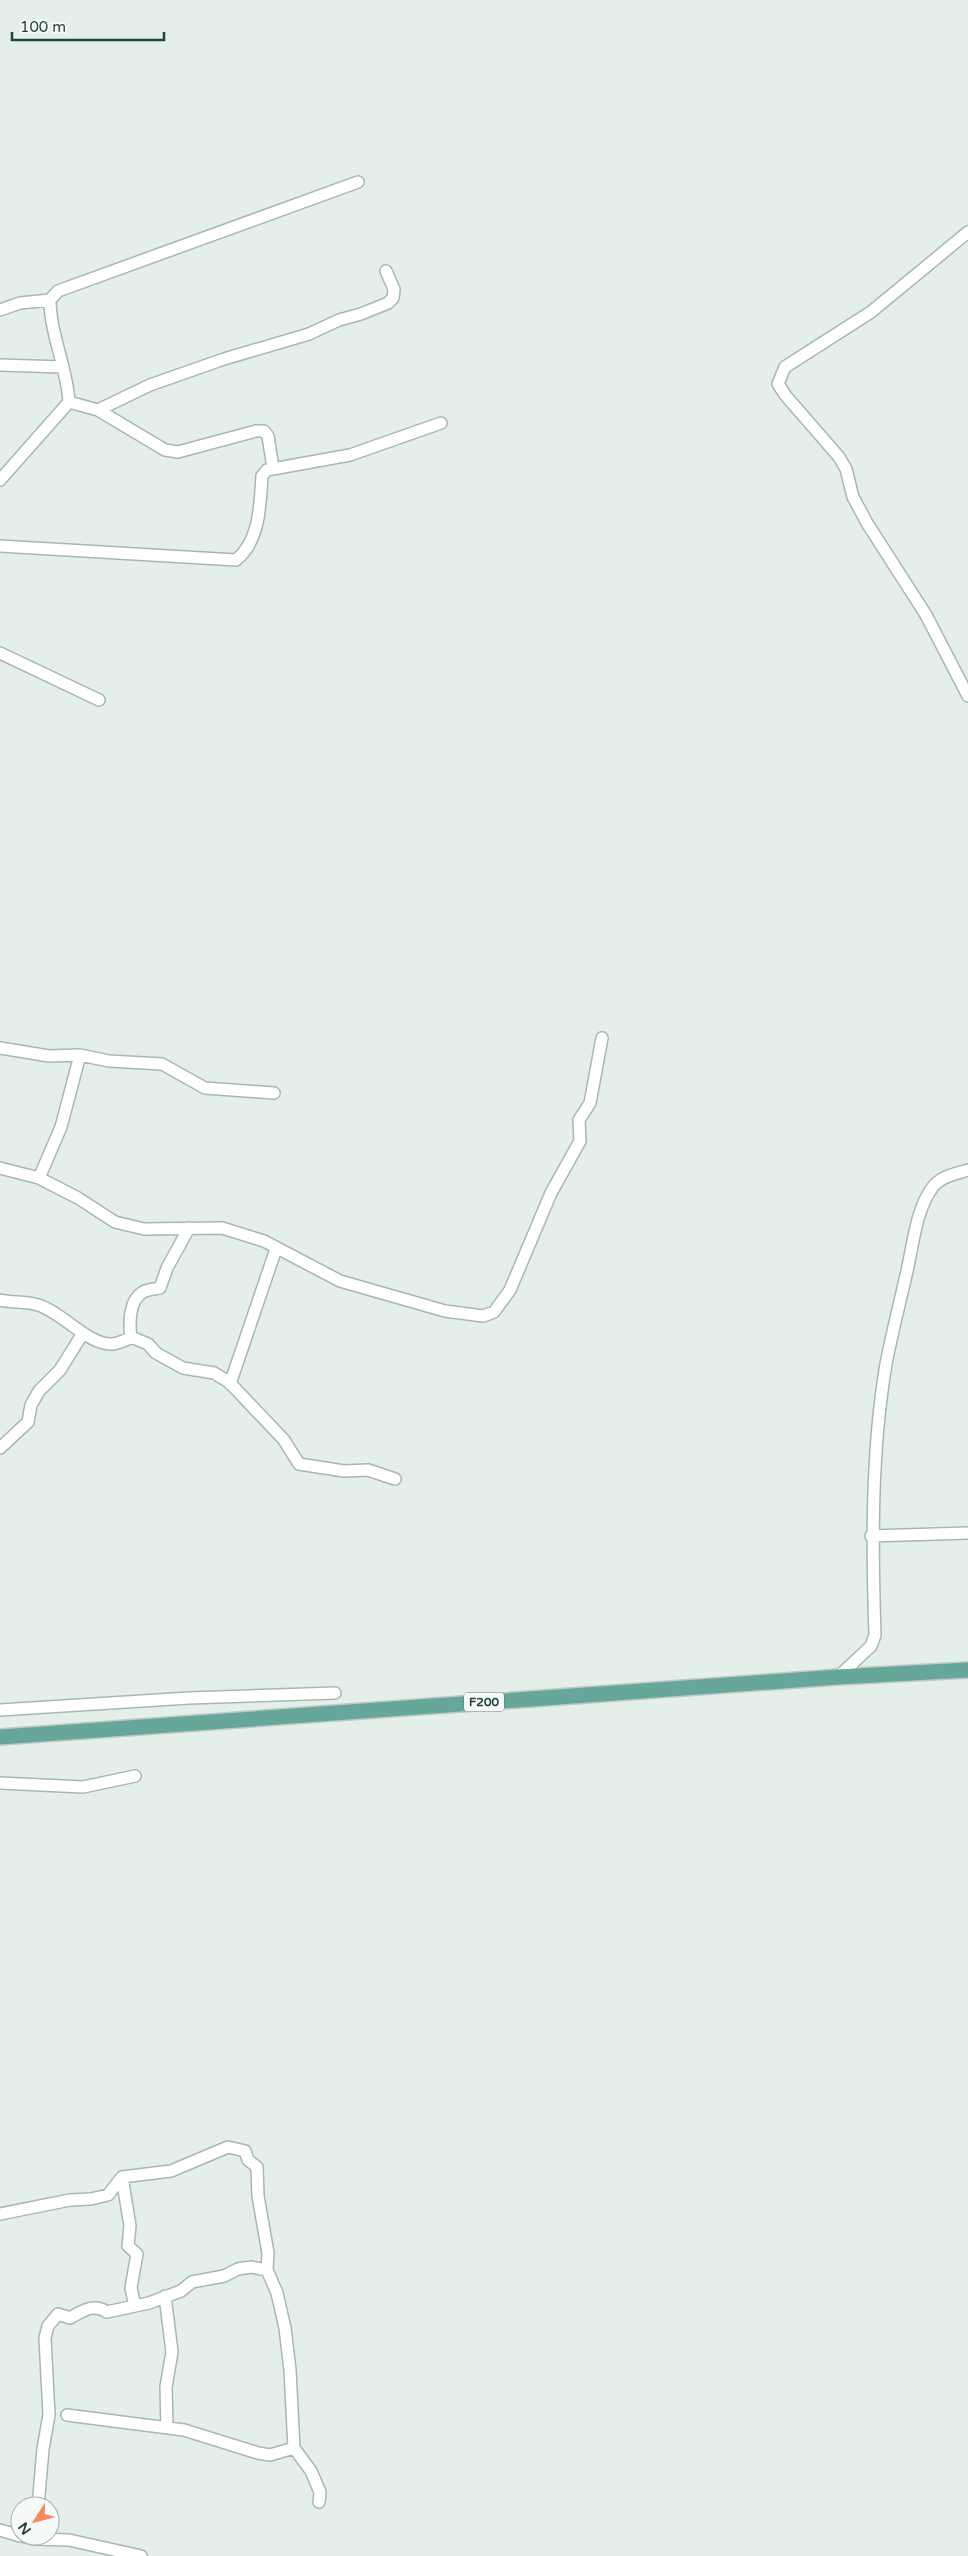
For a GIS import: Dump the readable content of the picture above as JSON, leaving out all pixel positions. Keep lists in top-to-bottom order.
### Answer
{
  "streets": {
    "main road": ["F200"]
  },
  "scale_bar": "100 m",
  "north": "bottom left"
}
